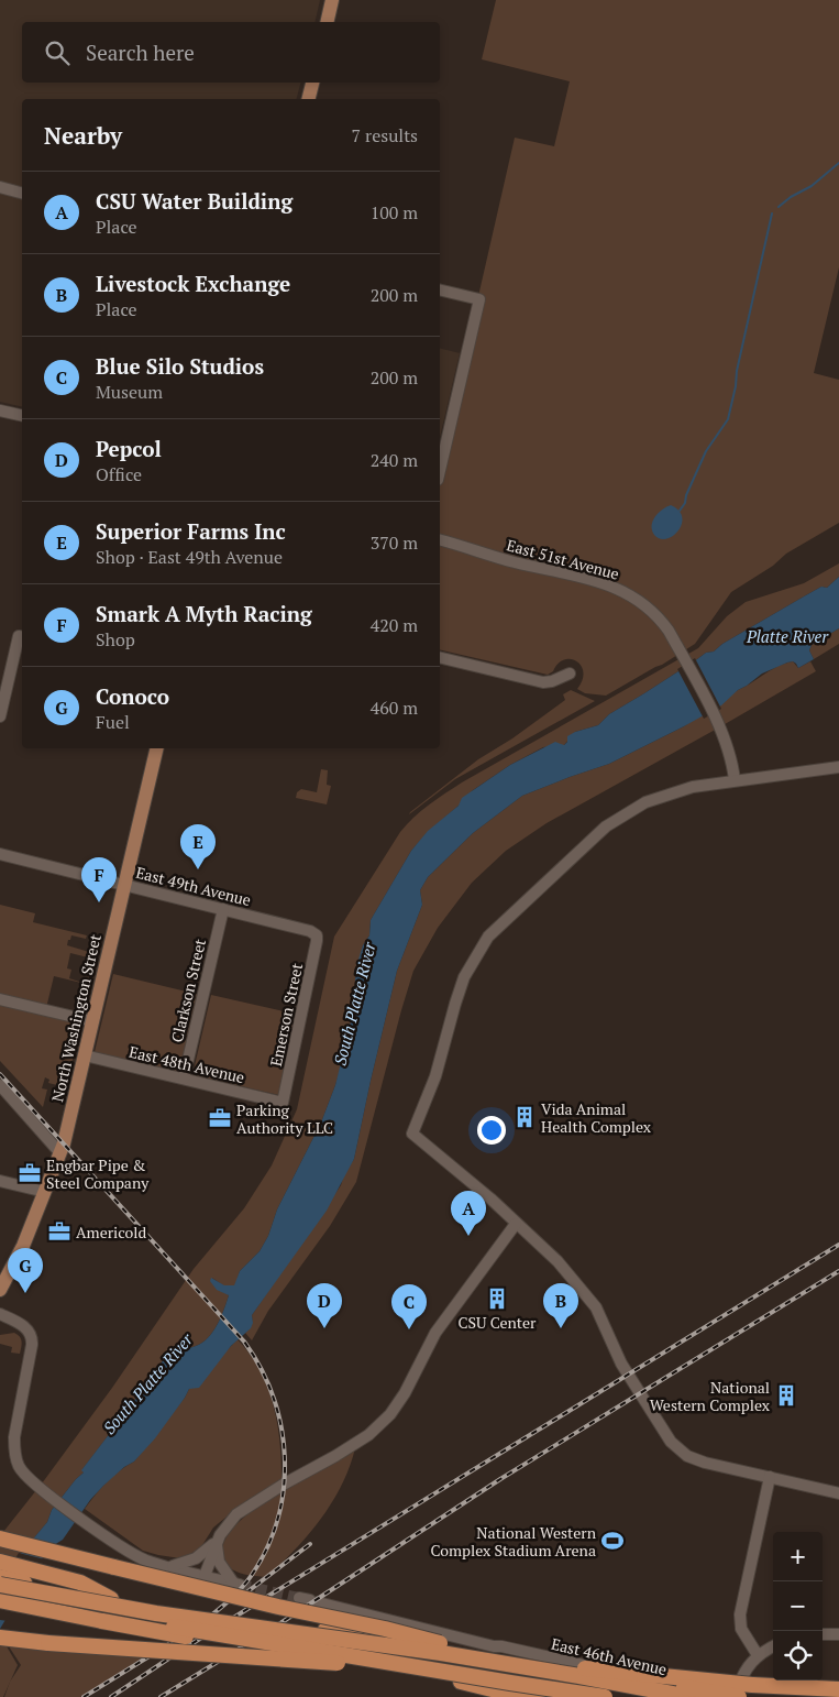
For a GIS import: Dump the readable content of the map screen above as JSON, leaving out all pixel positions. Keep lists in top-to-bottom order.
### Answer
{
  "streets": {
    "main road": ["North Washington Street"],
    "street": [
      "East 51st Avenue",
      "East 49th Avenue",
      "Clarkson Street",
      "Emerson Street",
      "East 48th Avenue",
      "East 46th Avenue"
    ]
  },
  "crossings": [
    ["East 49th Avenue", "Clarkson Street"],
    ["East 49th Avenue", "Emerson Street"],
    ["East 49th Avenue", "North Washington Street"],
    ["Clarkson Street", "East 48th Avenue"],
    ["Emerson Street", "East 48th Avenue"],
    ["North Washington Street", "East 48th Avenue"]
  ],
  "water": ["Platte River", "South Platte River"],
  "places": {
    "building": ["Vida Animal Health Complex", "CSU Center", "National Western Complex"],
    "office": ["Parking Authority LLC", "Engbar Pipe & Steel Company", "Americold"],
    "sports": ["National Western Complex Stadium Arena"]
  },
  "page": {
    "search": "Search here",
    "heading": ["Nearby", "7 results"],
    "list": [
      {
        "mark": "A",
        "name": "CSU Water Building",
        "note": "Place",
        "value": "100 m"
      },
      {
        "mark": "B",
        "name": "Livestock Exchange",
        "note": "Place",
        "value": "200 m"
      },
      {
        "mark": "C",
        "name": "Blue Silo Studios",
        "note": "Museum",
        "value": "200 m"
      },
      {
        "mark": "D",
        "name": "Pepcol",
        "note": "Office",
        "value": "240 m"
      },
      {
        "mark": "E",
        "name": "Superior Farms Inc",
        "note": "Shop · East 49th Avenue",
        "value": "370 m"
      },
      {
        "mark": "F",
        "name": "Smark A Myth Racing",
        "note": "Shop",
        "value": "420 m"
      },
      {
        "mark": "G",
        "name": "Conoco",
        "note": "Fuel",
        "value": "460 m"
      }
    ],
    "pins": [
      "E",
      "F",
      "A",
      "G",
      "B",
      "D",
      "C"
    ],
    "map_buttons": ["+", "−"]
  }
}
